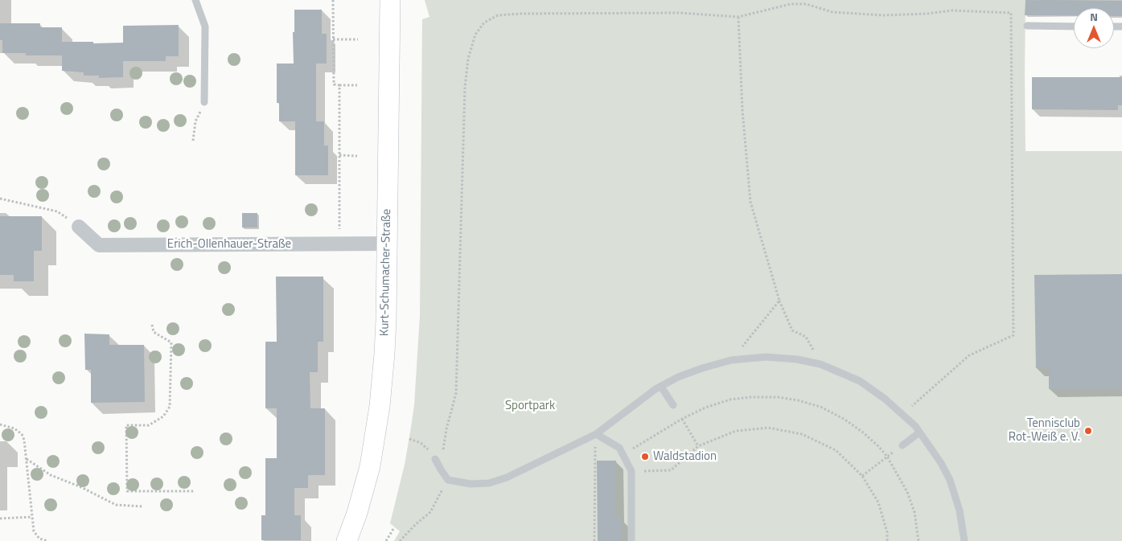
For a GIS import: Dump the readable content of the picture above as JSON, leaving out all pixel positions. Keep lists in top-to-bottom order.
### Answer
{
  "streets": {
    "street": ["Erich-Ollenhauer-Straße", "Kurt-Schumacher-Straße"]
  },
  "crossings": [
    ["Erich-Ollenhauer-Straße", "Kurt-Schumacher-Straße"]
  ],
  "parks": ["Sportpark"],
  "places": ["Tennisclub Rot-Weiß e. V.", "Waldstadion"],
  "north": "top"
}
